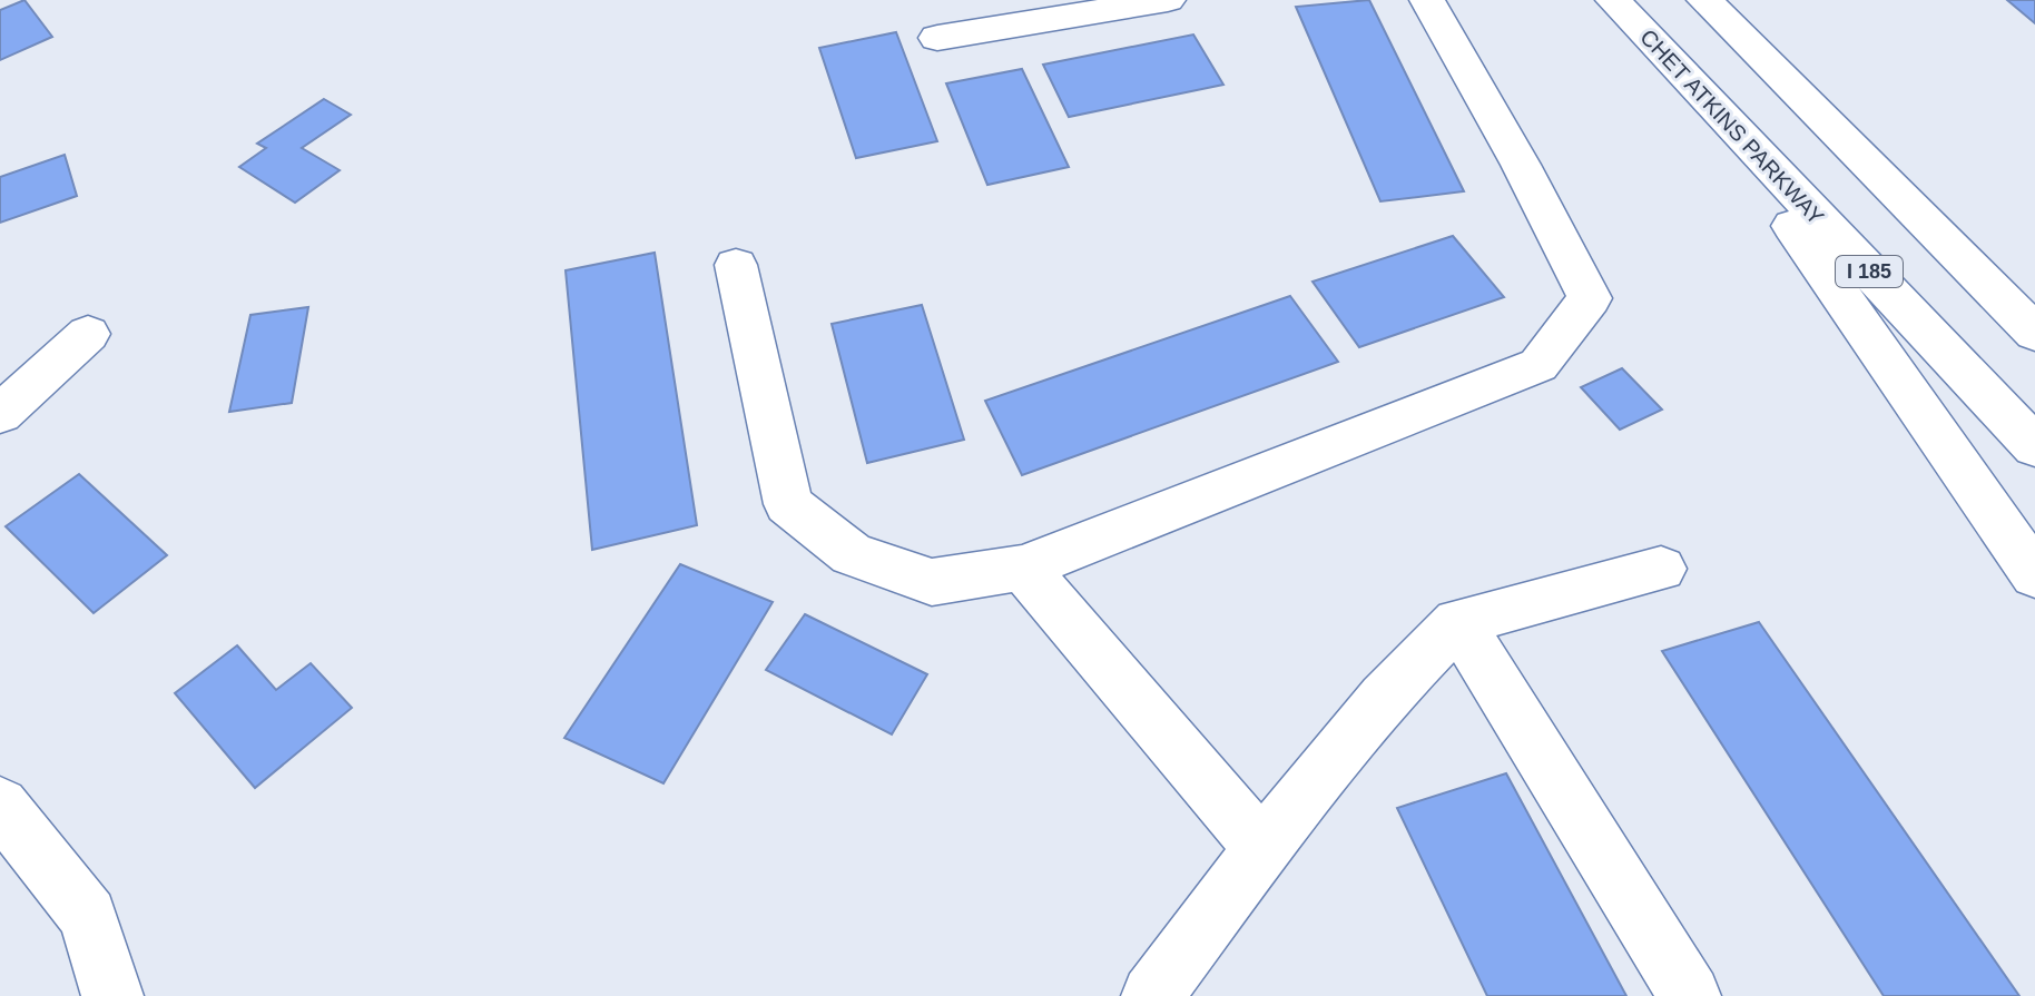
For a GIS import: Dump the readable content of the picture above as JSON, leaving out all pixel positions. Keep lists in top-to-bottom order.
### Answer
{
  "streets": {
    "main road": ["CHET ATKINS PARKWAY", "I 185"]
  }
}
